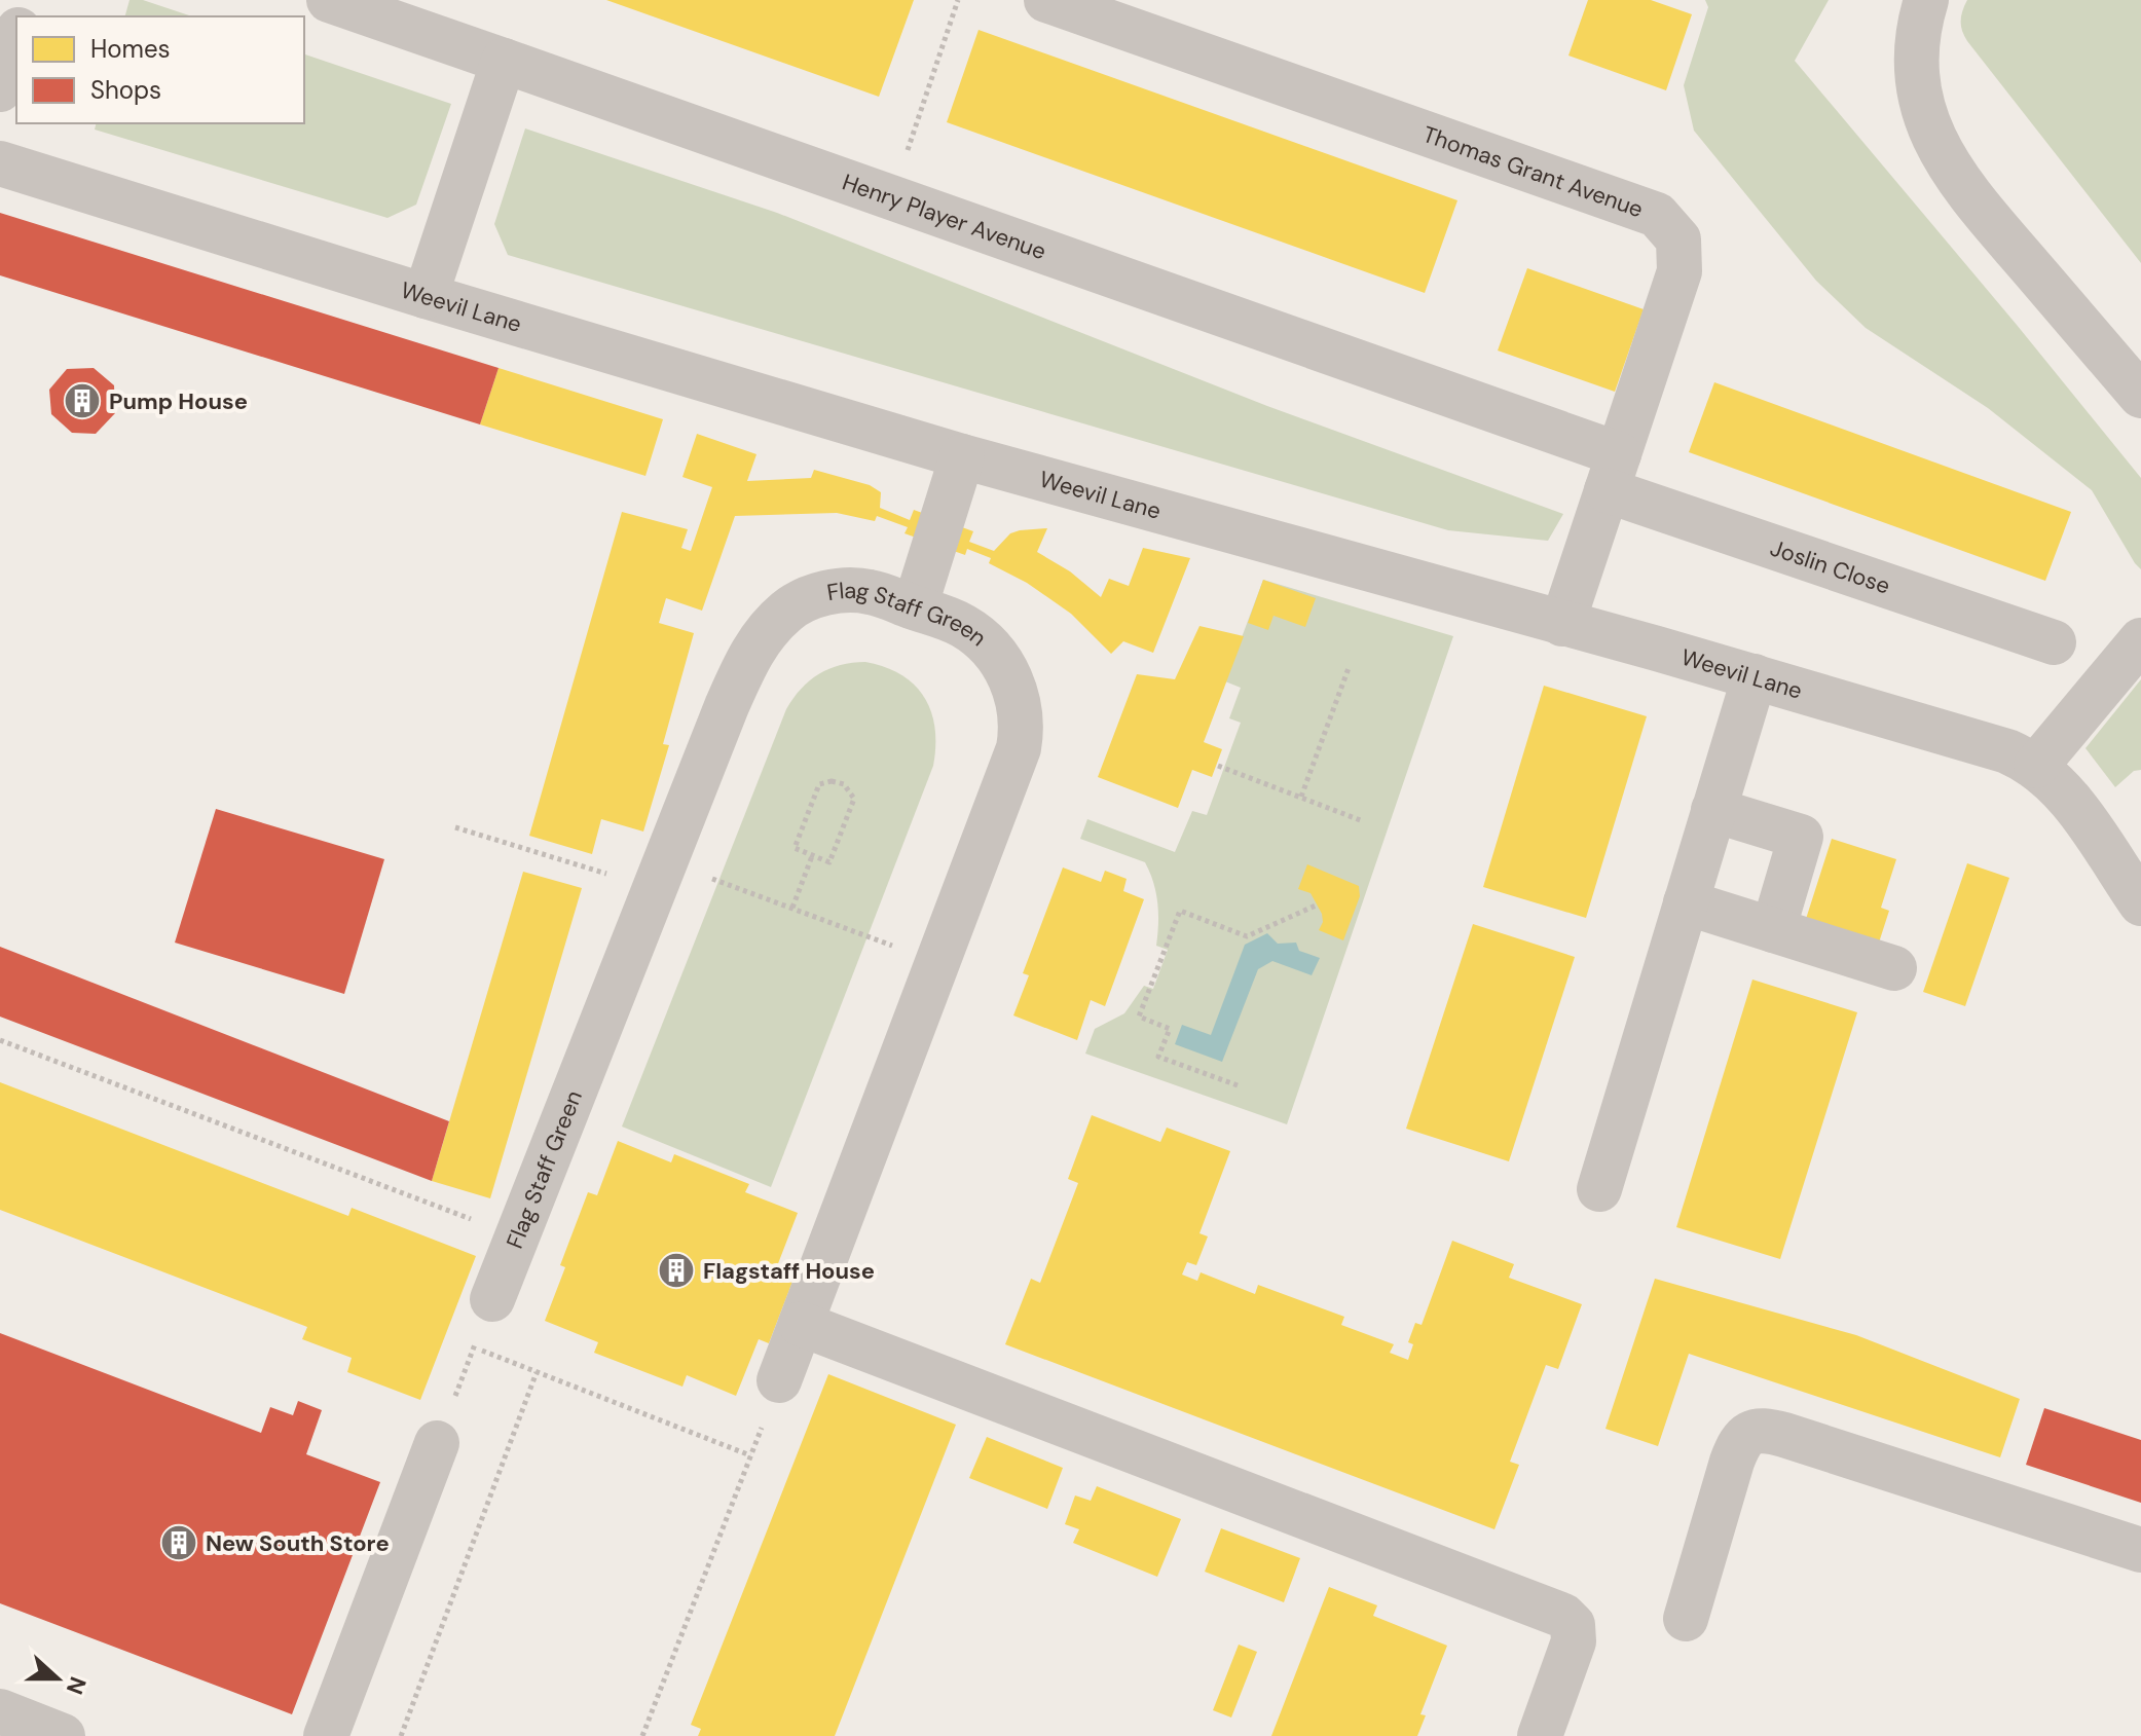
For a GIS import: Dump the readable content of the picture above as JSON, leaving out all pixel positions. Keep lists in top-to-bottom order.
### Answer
{
  "streets": {
    "street": [
      "Thomas Grant Avenue",
      "Henry Player Avenue",
      "Weevil Lane",
      "Joslin Close",
      "Flag Staff Green"
    ]
  },
  "crossings": [
    ["Thomas Grant Avenue", "Henry Player Avenue"],
    ["Thomas Grant Avenue", "Weevil Lane"],
    ["Thomas Grant Avenue", "Joslin Close"],
    ["Henry Player Avenue", "Joslin Close"]
  ],
  "places": {
    "building": ["Pump House", "Flagstaff House", "New South Store"]
  },
  "legend": ["Homes", "Shops"],
  "north": "right"
}
